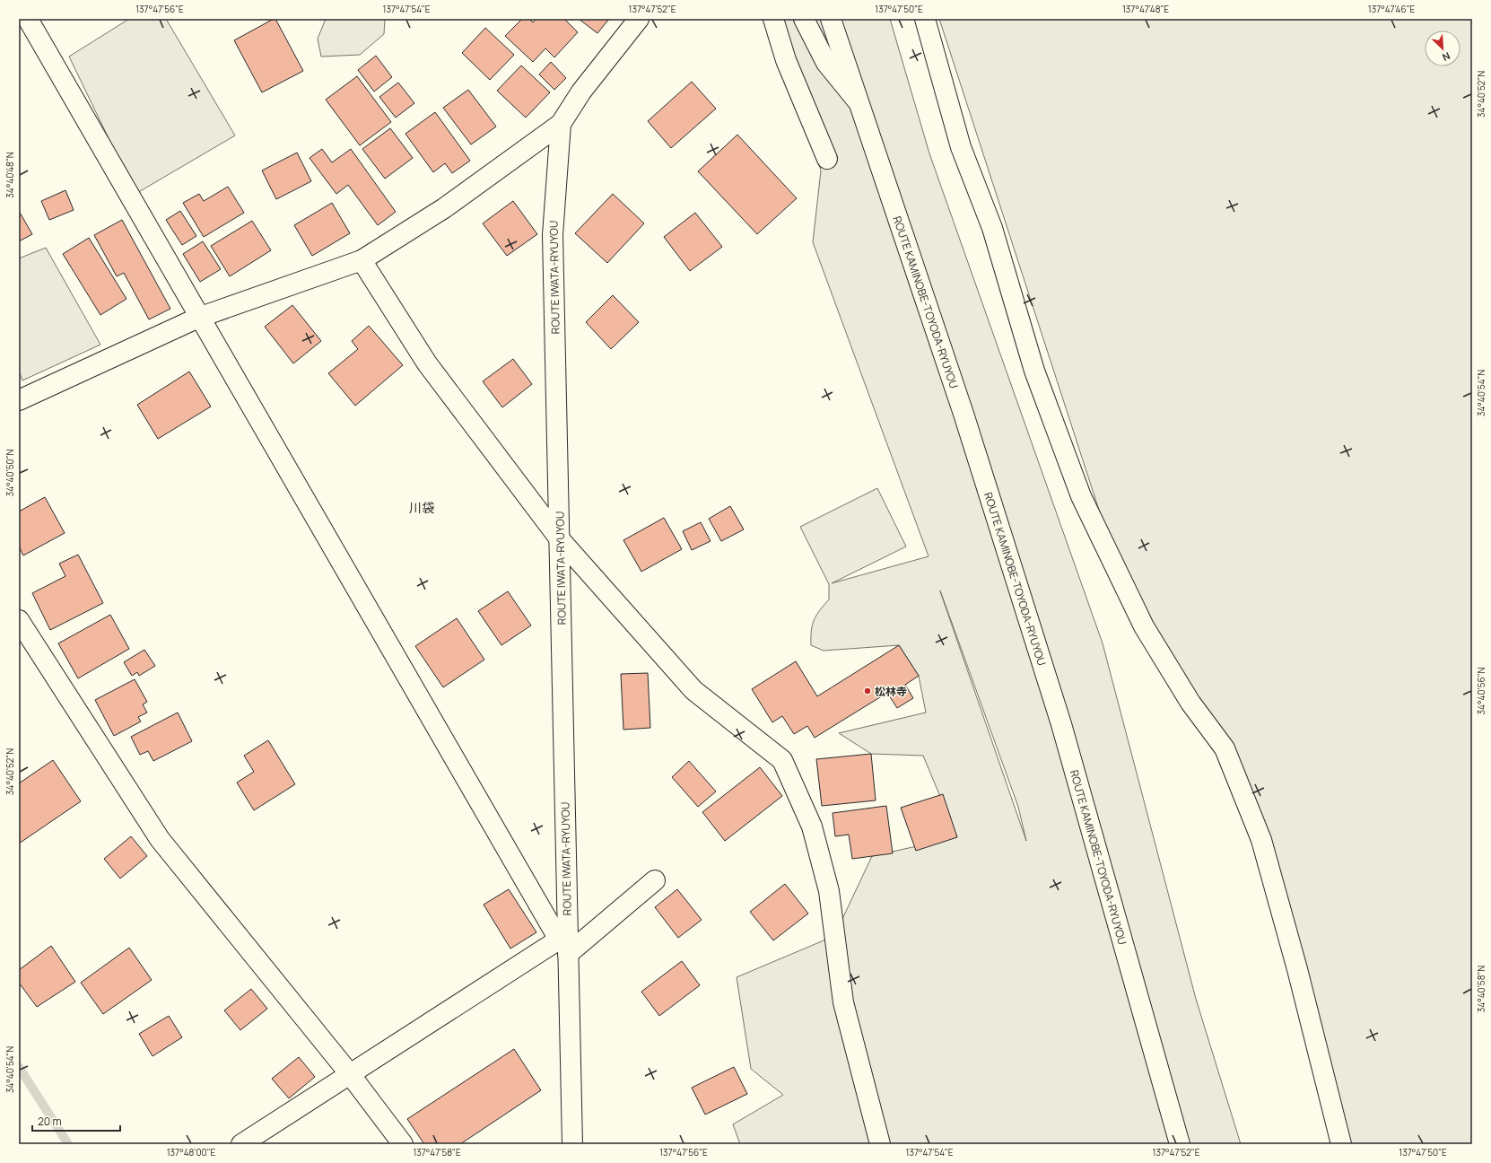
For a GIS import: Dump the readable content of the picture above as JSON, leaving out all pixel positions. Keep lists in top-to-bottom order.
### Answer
{
  "streets": {
    "street": ["ROUTE IWATA-RYUYOU", "ROUTE KAMINOBE-TOYODA-RYUYOU"]
  },
  "districts": ["川袋"],
  "places": ["松林寺"],
  "scale_bar": "20 m",
  "north": "bottom right",
  "coordinates": [
    "137°47'56\"E",
    "137°47'54\"E",
    "137°47'52\"E",
    "137°47'50\"E",
    "137°47'48\"E",
    "137°47'46\"E",
    "34°40'52\"N",
    "34°40'48\"N",
    "34°40'54\"N",
    "34°40'50\"N",
    "34°40'56\"N",
    "34°40'58\"N",
    "137°48'00\"E",
    "137°47'58\"E"
  ]
}
